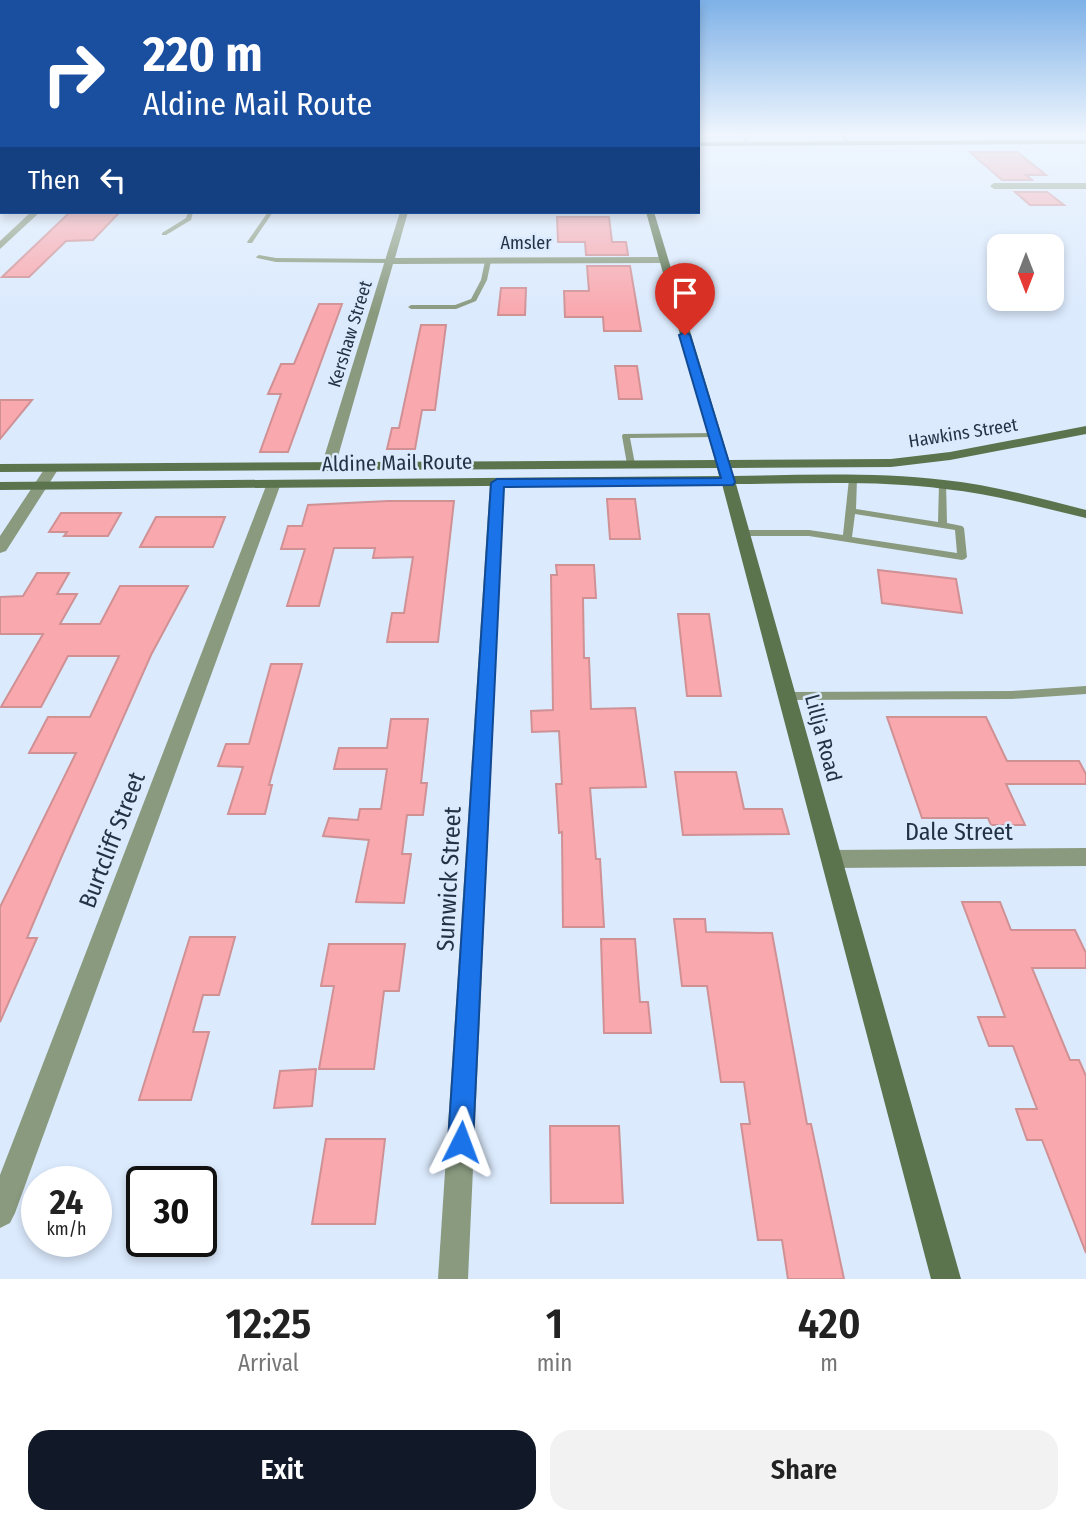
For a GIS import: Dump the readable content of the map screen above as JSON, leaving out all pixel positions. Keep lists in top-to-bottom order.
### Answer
{
  "streets": {
    "main road": ["Hawkins Street", "Aldine Mail Route", "Lillja Road"],
    "street": [
      "Amsler",
      "Kershaw Street",
      "Dale Street",
      "Burtcliff Street",
      "Sunwick Street"
    ]
  },
  "crossings": [
    ["Amsler", "Kershaw Street"],
    ["Amsler", "Lillja Road"],
    ["Kershaw Street", "Aldine Mail Route"],
    ["Hawkins Street", "Aldine Mail Route"],
    ["Aldine Mail Route", "Lillja Road"],
    ["Aldine Mail Route", "Burtcliff Street"],
    ["Aldine Mail Route", "Sunwick Street"],
    ["Lillja Road", "Dale Street"]
  ],
  "north": "bottom",
  "page": {
    "turn": ["220 m", "Aldine Mail Route"],
    "then": "Then",
    "speed": "24 km/h",
    "limit": "30",
    "eta": [
      "12:25",
      "Arrival",
      "1",
      "min",
      "420",
      "m"
    ],
    "buttons": ["Exit", "Share"]
  }
}
